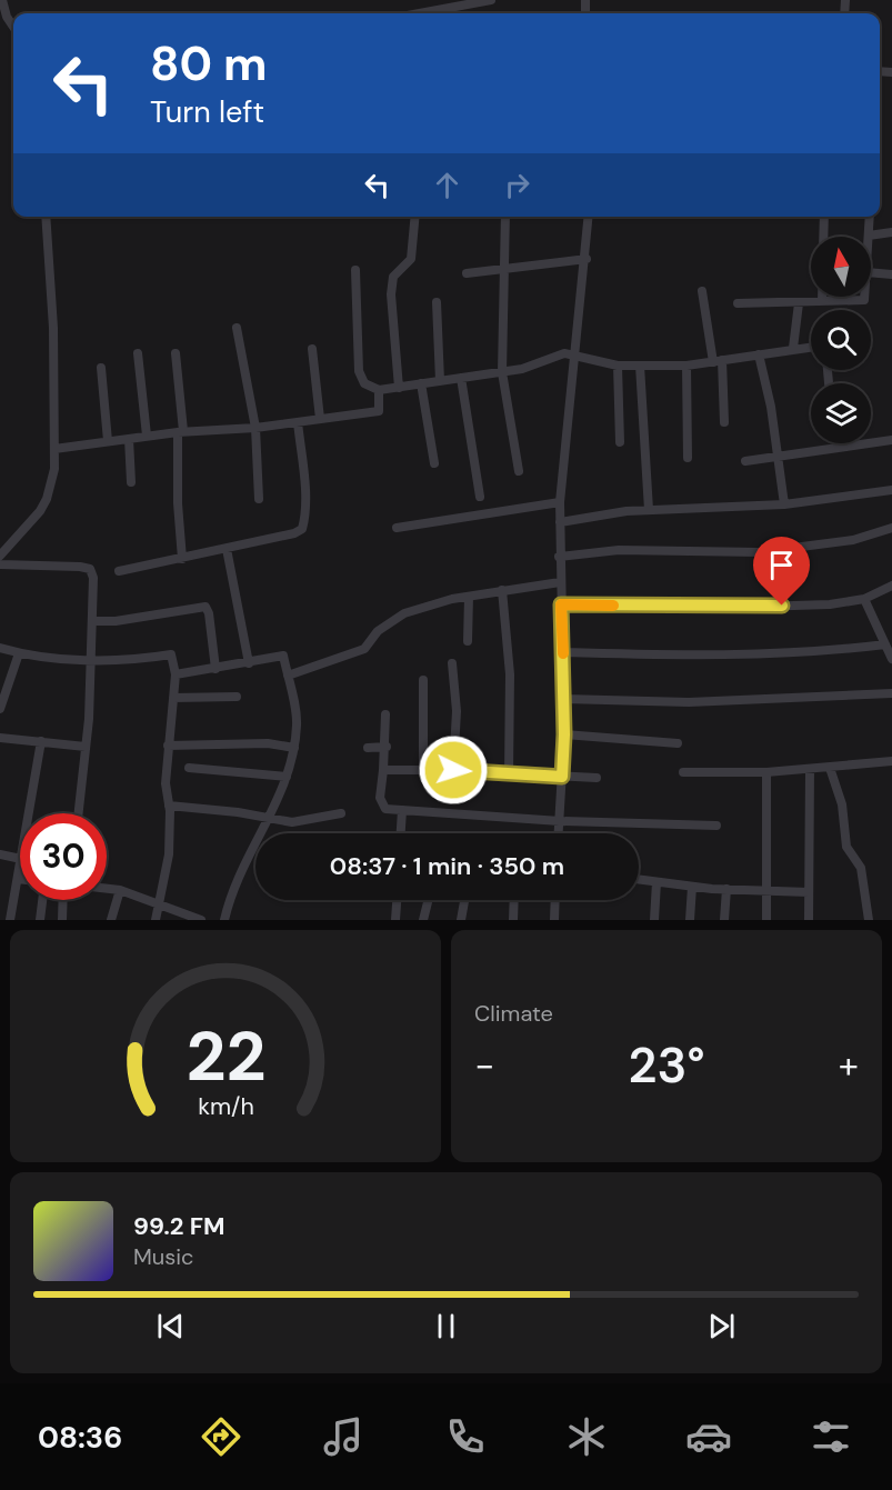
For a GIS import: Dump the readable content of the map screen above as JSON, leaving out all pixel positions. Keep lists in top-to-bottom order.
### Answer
{
  "north": "top",
  "page": {
    "turn": ["80 m", "Turn left"],
    "limit": "30",
    "trip": "08:37 · 1 min · 350 m",
    "tile": "Climate",
    "heat": ["−", "23°", "+"],
    "song": ["99.2 FM", "Music"],
    "tabs": "08:36",
    "gauge": ["22", "km/h"]
  }
}
